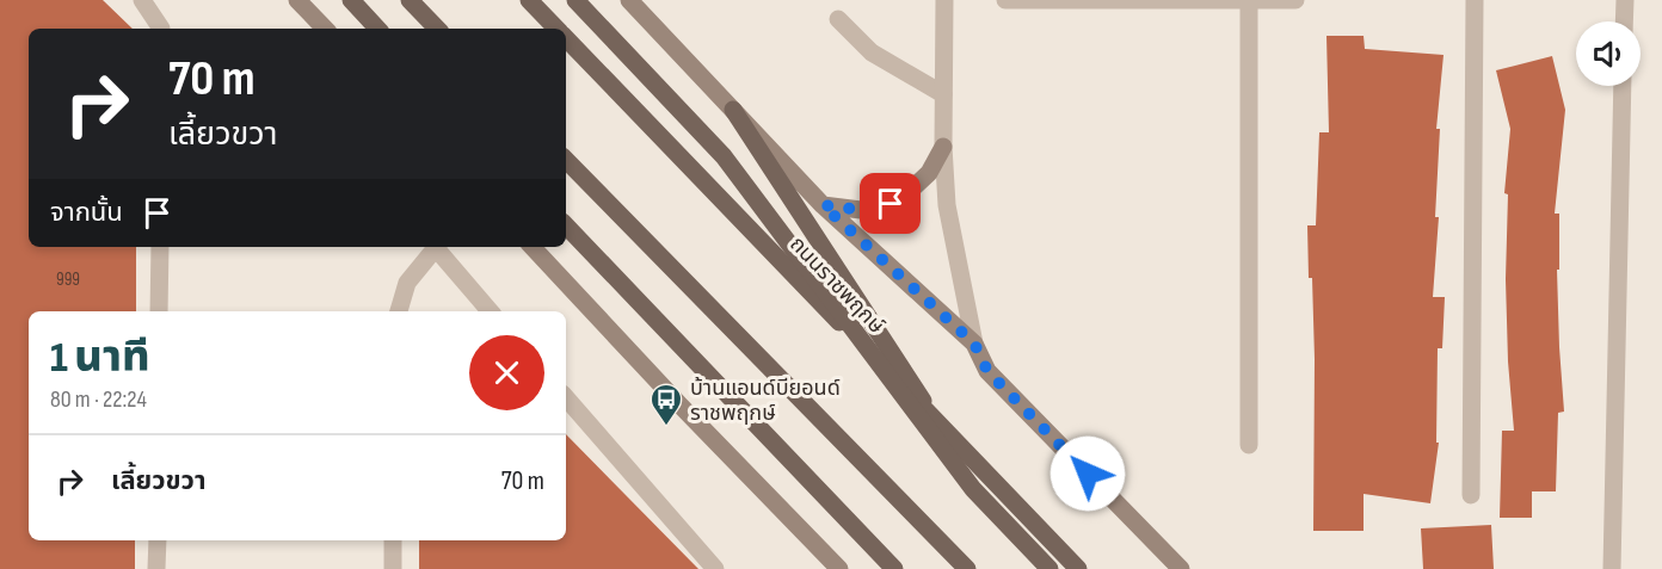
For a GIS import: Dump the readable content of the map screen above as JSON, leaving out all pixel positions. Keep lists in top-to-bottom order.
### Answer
{
  "streets": {
    "main road": ["ถนนราชพฤกษ์"]
  },
  "places": {
    "bus stop": ["บ้านแอนด์บียอนด์ ราชพฤกษ์"]
  },
  "house_numbers": ["999"],
  "page": {
    "turn": ["70 m", "เลี้ยวขวา"],
    "then": "จากนั้น",
    "heading": ["1 นาที", "80 m · 22:24"],
    "list": [
      {
        "name": "เลี้ยวขวา",
        "value": "70 m"
      }
    ]
  }
}
